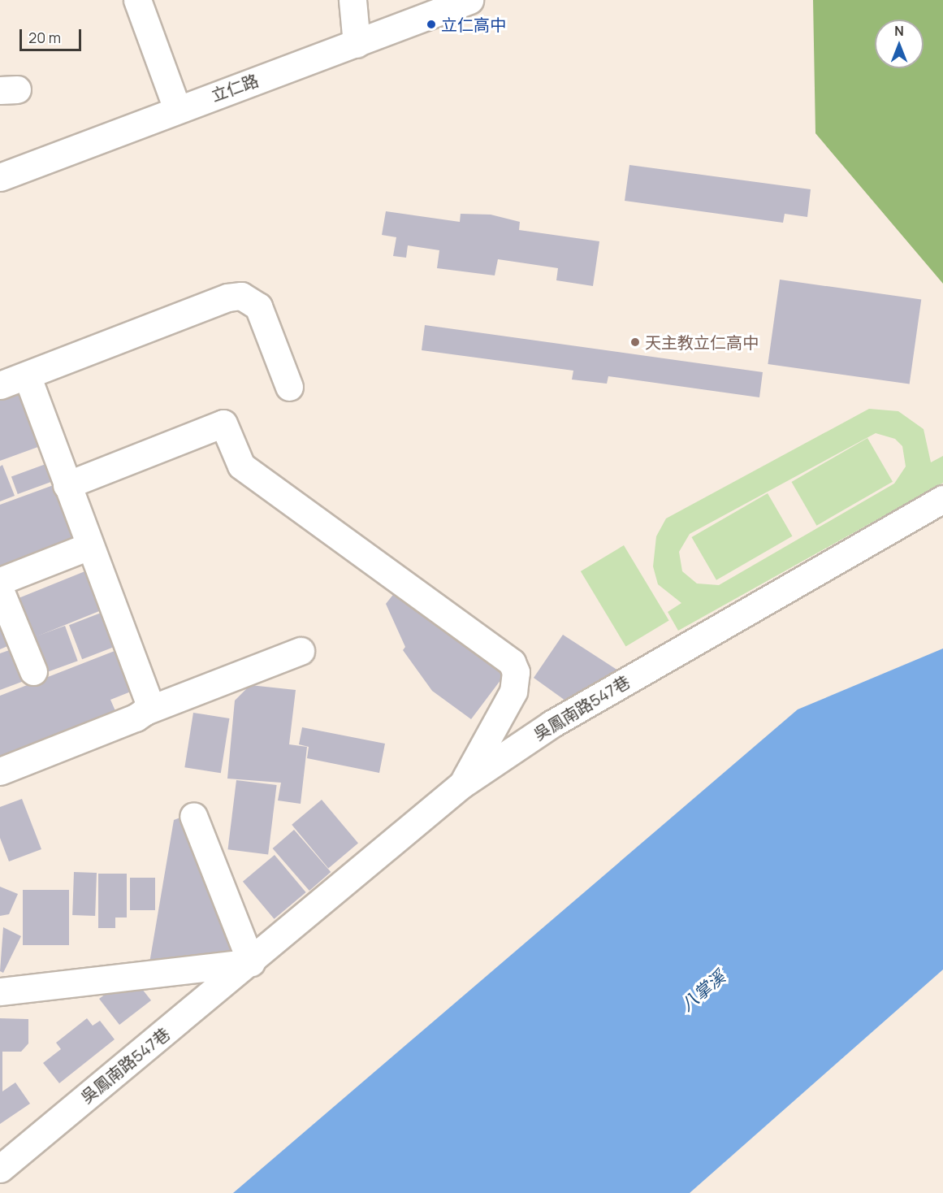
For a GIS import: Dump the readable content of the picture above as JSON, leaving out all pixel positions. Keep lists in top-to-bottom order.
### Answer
{
  "streets": {
    "street": ["立仁路", "吳鳳南路547巷"]
  },
  "water": ["八掌溪"],
  "places": ["立仁高中", "天主教立仁高中"],
  "scale_bar": "20 m",
  "north": "top"
}
